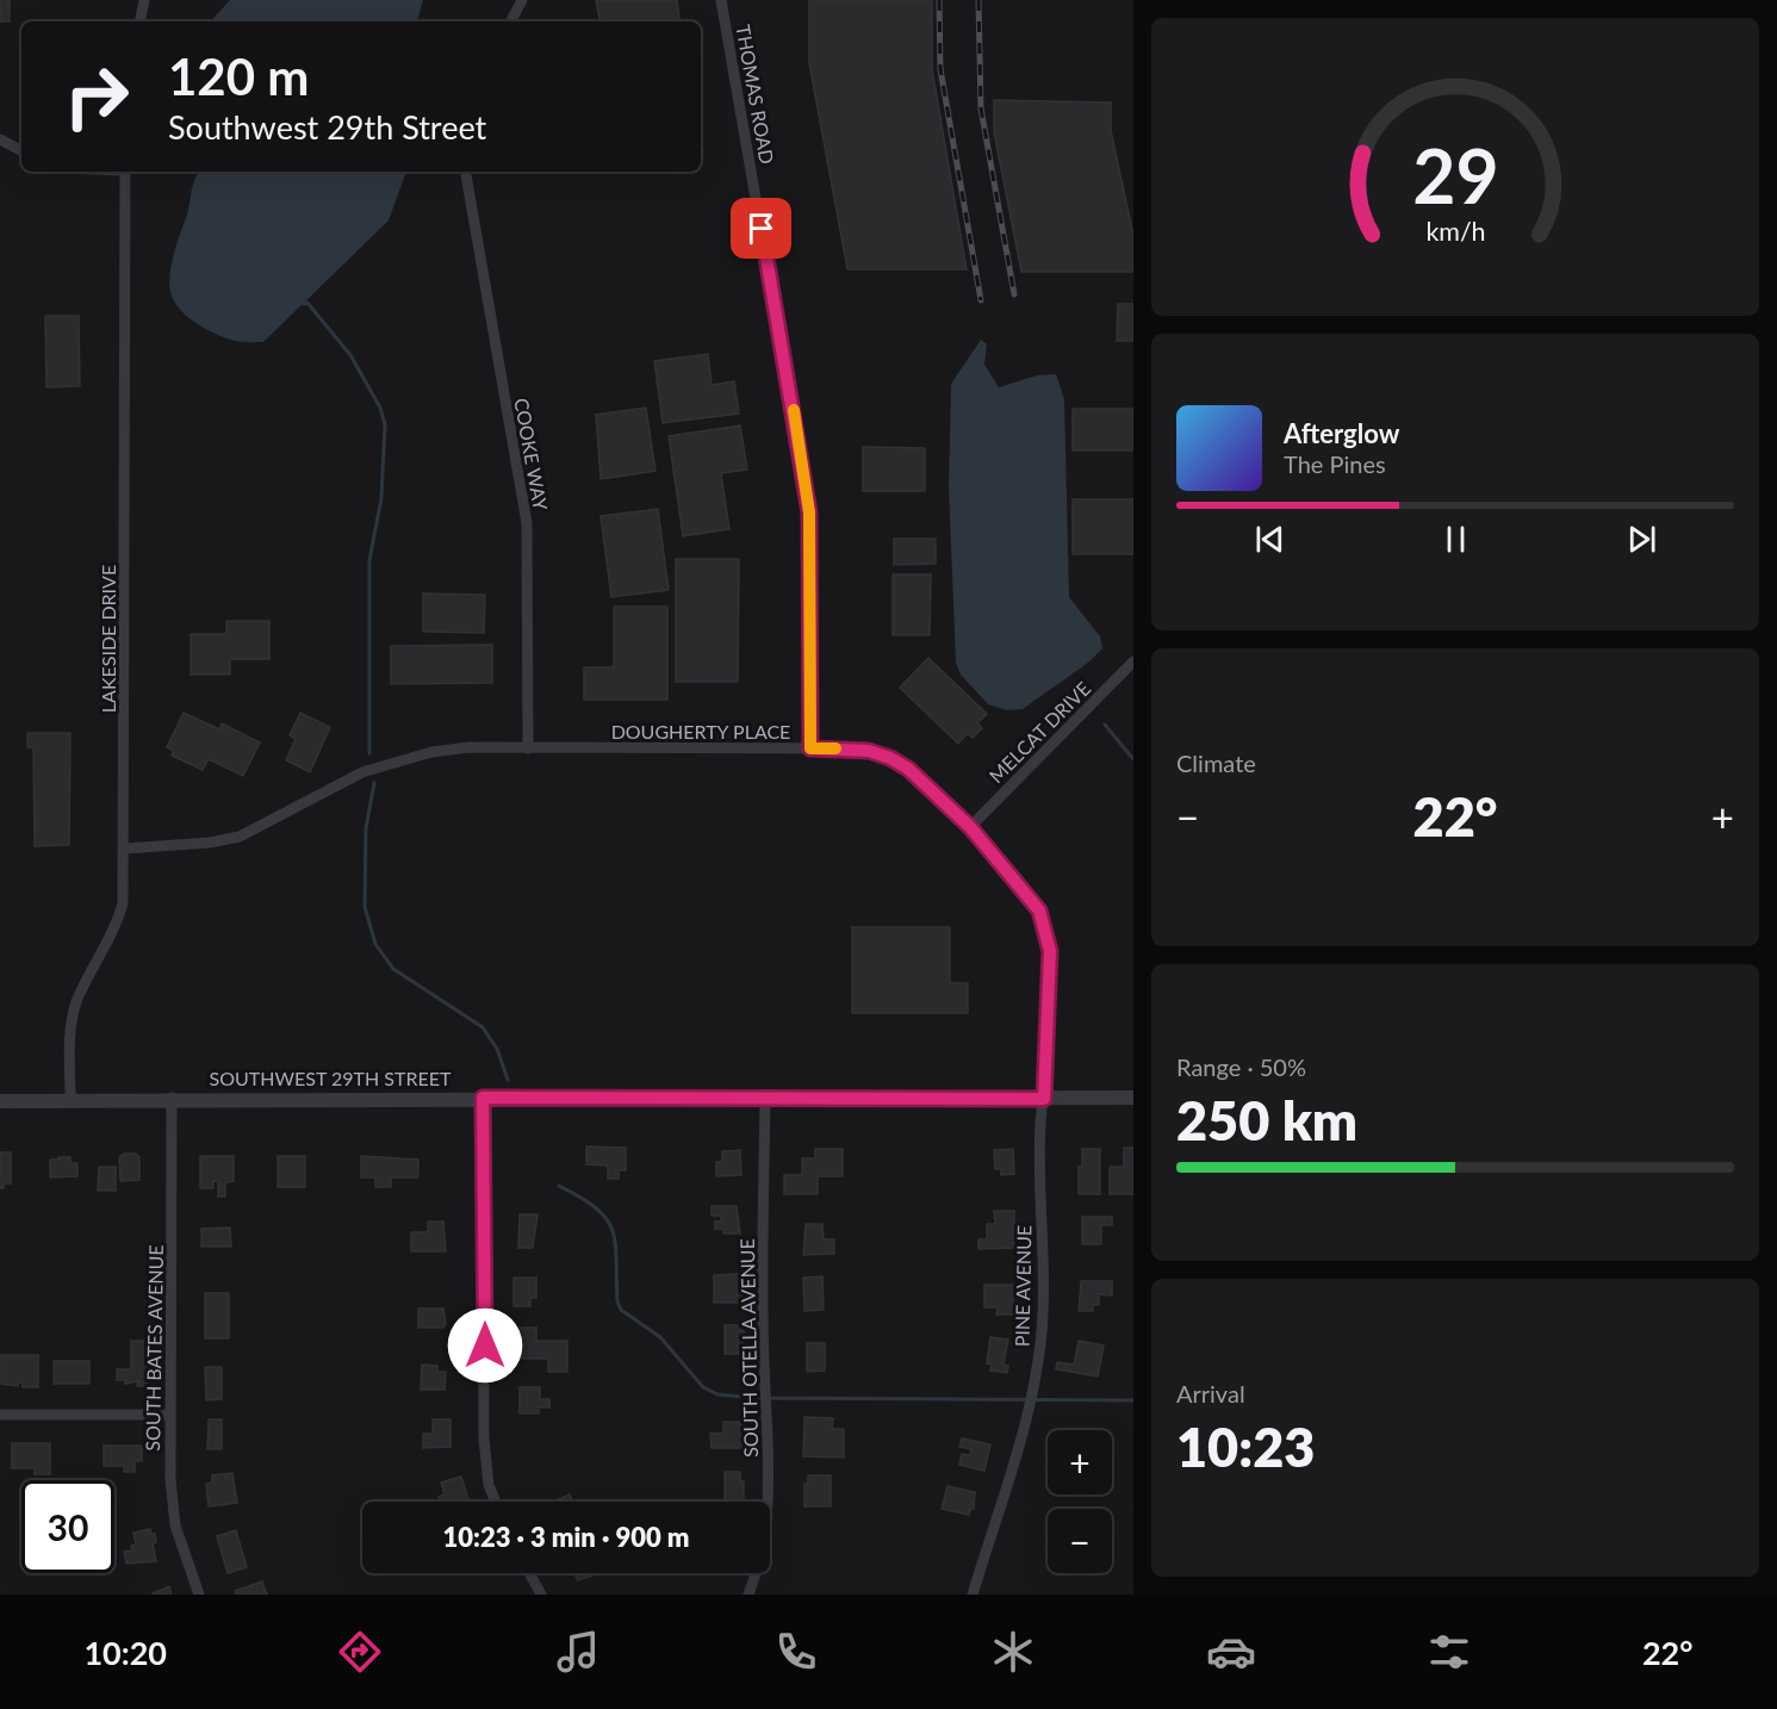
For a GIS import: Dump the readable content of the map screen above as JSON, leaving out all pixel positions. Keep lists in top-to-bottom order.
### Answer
{
  "streets": {
    "street": [
      "THOMAS ROAD",
      "COOKE WAY",
      "LAKESIDE DRIVE",
      "DOUGHERTY PLACE",
      "MELCAT DRIVE",
      "SOUTHWEST 29TH STREET",
      "PINE AVENUE",
      "SOUTH BATES AVENUE",
      "SOUTH OTELLA AVENUE"
    ]
  },
  "crossings": [
    ["THOMAS ROAD", "DOUGHERTY PLACE"],
    ["COOKE WAY", "DOUGHERTY PLACE"],
    ["LAKESIDE DRIVE", "DOUGHERTY PLACE"],
    ["LAKESIDE DRIVE", "SOUTHWEST 29TH STREET"],
    ["DOUGHERTY PLACE", "MELCAT DRIVE"],
    ["DOUGHERTY PLACE", "SOUTHWEST 29TH STREET"],
    ["DOUGHERTY PLACE", "PINE AVENUE"],
    ["SOUTHWEST 29TH STREET", "PINE AVENUE"],
    ["SOUTHWEST 29TH STREET", "SOUTH BATES AVENUE"],
    ["SOUTHWEST 29TH STREET", "SOUTH OTELLA AVENUE"]
  ],
  "page": {
    "turn": ["120 m", "Southwest 29th Street"],
    "song": ["Afterglow", "The Pines"],
    "tile": [
      "Climate",
      ["Range · 50%", "250 km"],
      ["Arrival", "10:23"]
    ],
    "heat": ["−", "22°", "+"],
    "map_buttons": ["+", "−"],
    "limit": "30",
    "trip": "10:23 · 3 min · 900 m",
    "tabs": ["10:20", "22°"],
    "gauge": ["29", "km/h"]
  }
}
